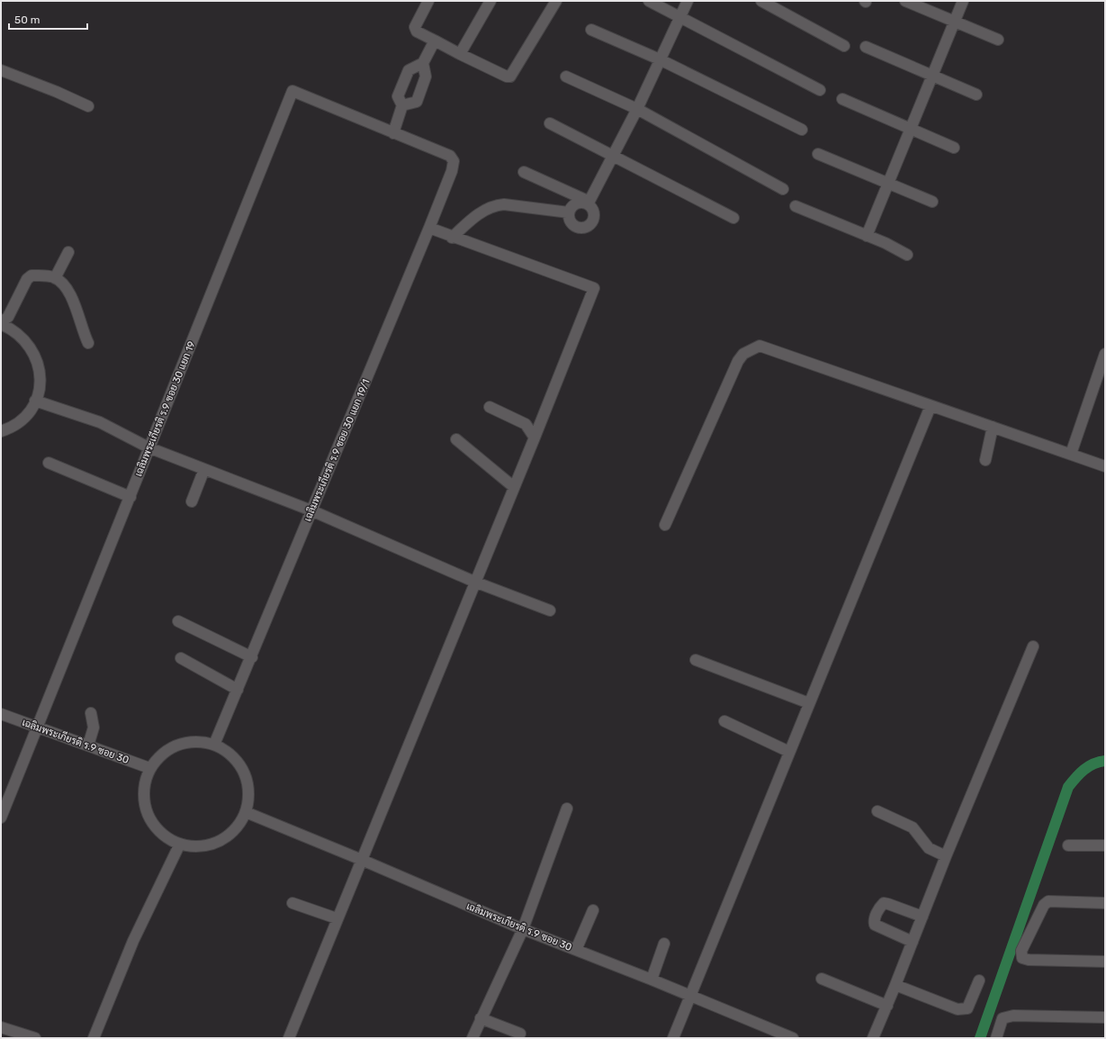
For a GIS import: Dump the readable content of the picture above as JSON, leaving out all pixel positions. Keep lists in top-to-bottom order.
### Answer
{
  "streets": {
    "street": ["เฉลิมพระเกียรติ ร.9 ซอย 30 แยก 19", "เฉลิมพระเกียรติ ร.9 ซอย 30 แยก 19/1", "เฉลิมพระเกียรติ ร.9 ซอย 30"]
  },
  "crossings": [
    ["เฉลิมพระเกียรติ ร.9 ซอย 30 แยก 19", "เฉลิมพระเกียรติ ร.9 ซอย 30 แยก 19/1"],
    ["เฉลิมพระเกียรติ ร.9 ซอย 30 แยก 19", "เฉลิมพระเกียรติ ร.9 ซอย 30"],
    ["เฉลิมพระเกียรติ ร.9 ซอย 30 แยก 19/1", "เฉลิมพระเกียรติ ร.9 ซอย 30"]
  ],
  "scale_bar": "50 m"
}
